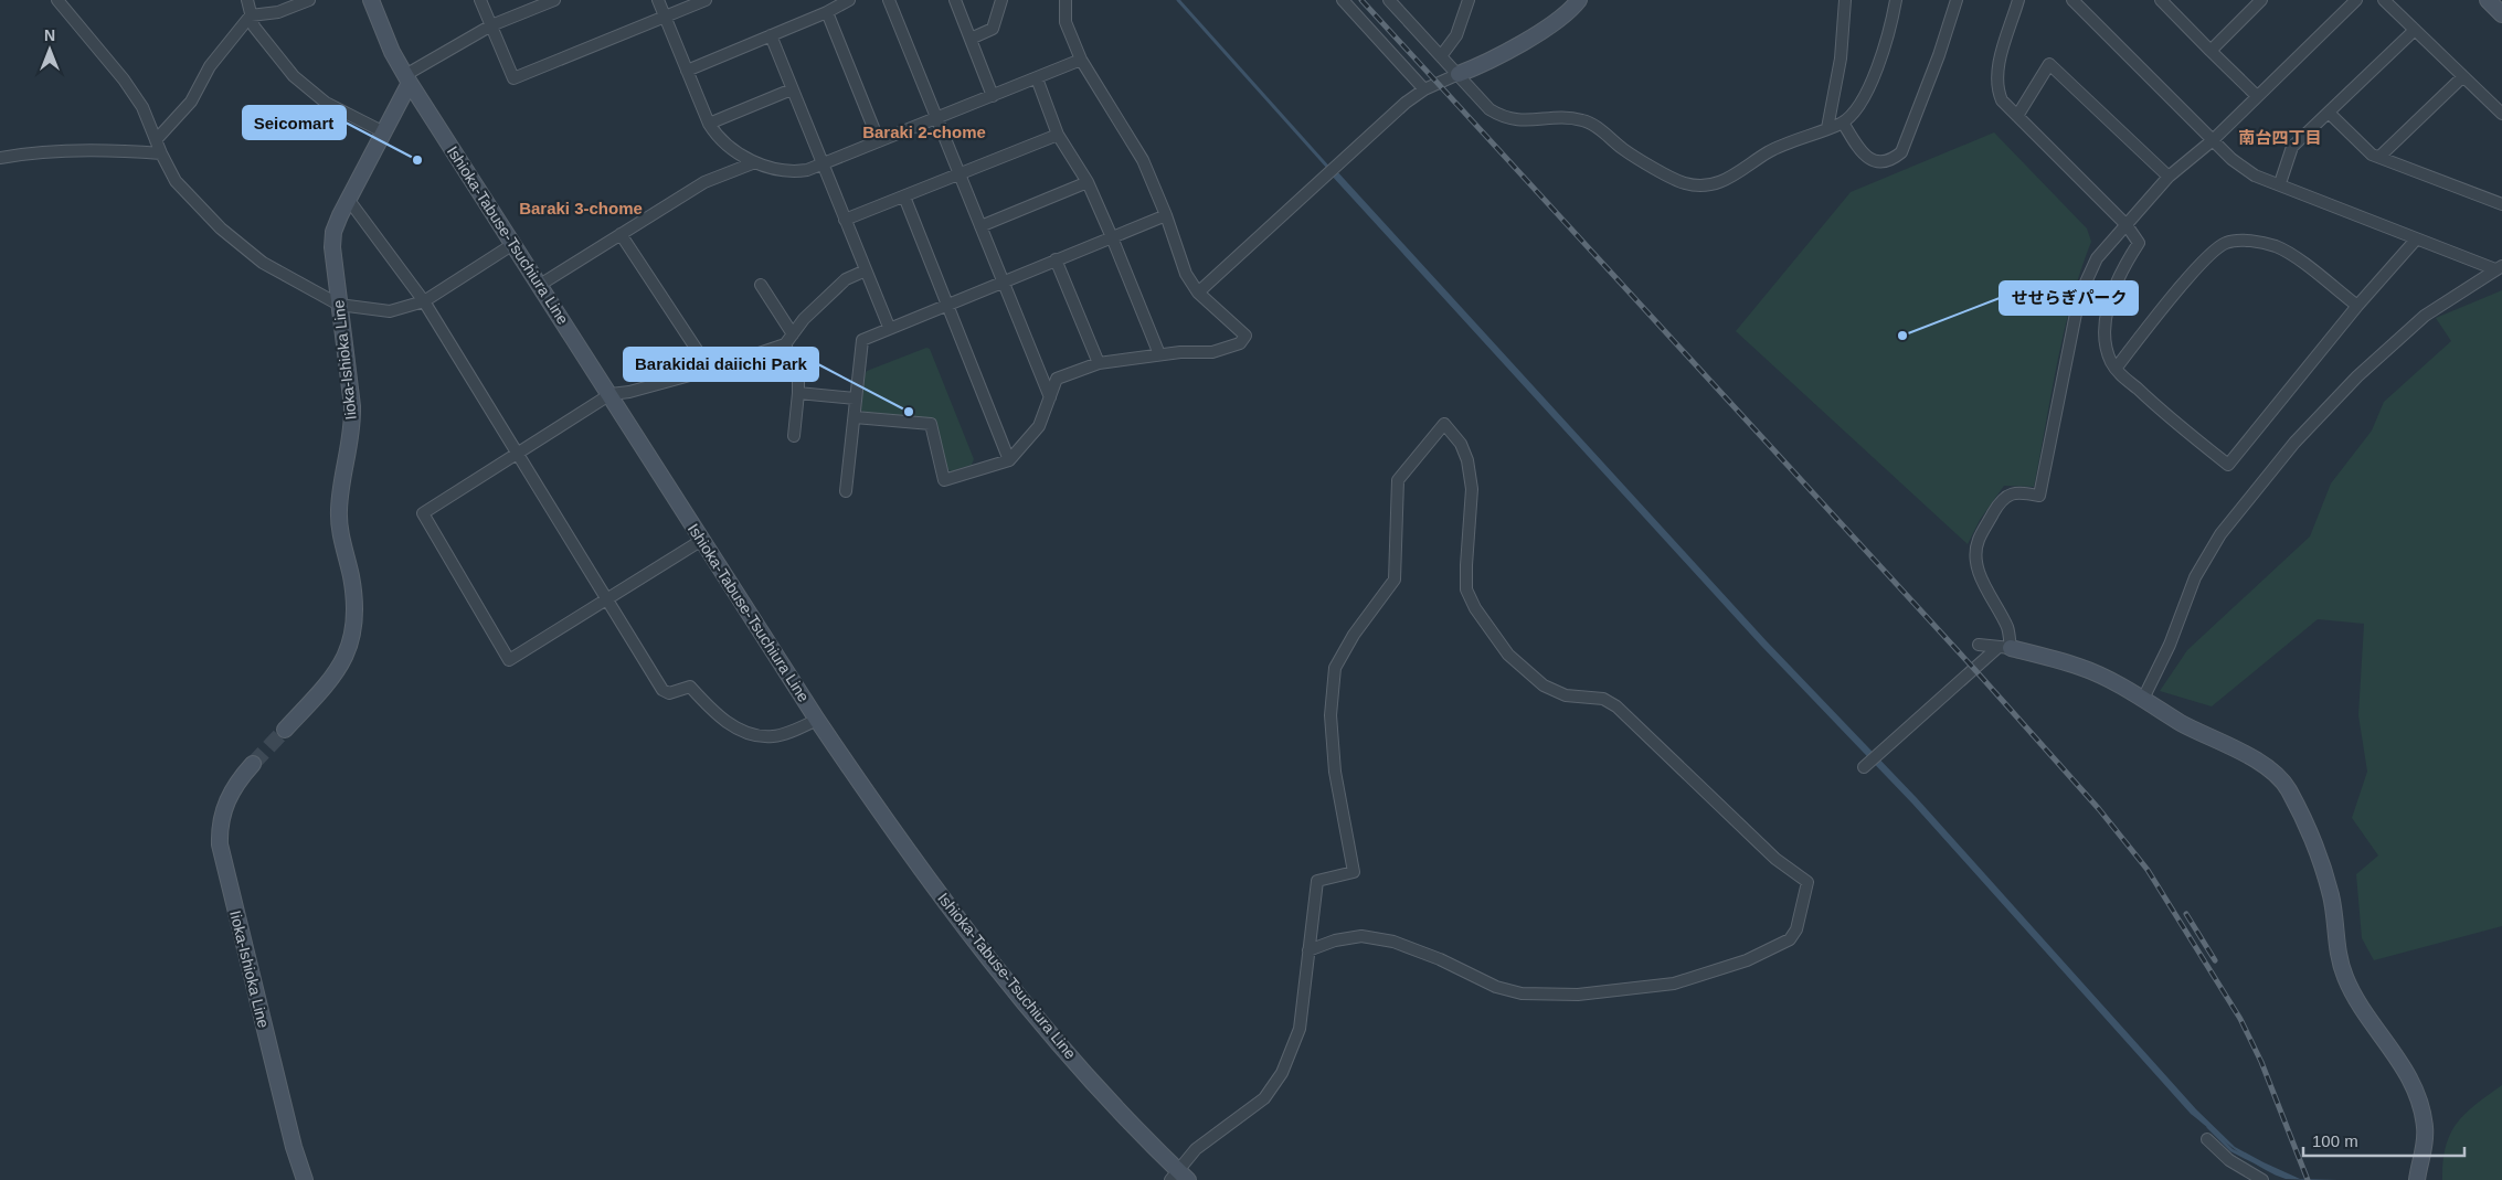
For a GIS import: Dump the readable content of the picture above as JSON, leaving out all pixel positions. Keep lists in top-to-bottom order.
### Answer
{
  "streets": {
    "main road": ["Ishioka-Tabuse-Tsuchiura Line", "Iioka-Ishioka Line"]
  },
  "crossings": [
    ["Ishioka-Tabuse-Tsuchiura Line", "Iioka-Ishioka Line"]
  ],
  "districts": ["Baraki 2-chome", "南台四丁目", "Baraki 3-chome"],
  "places": ["Seicomart", "せせらぎパーク", "Barakidai daiichi Park"],
  "scale_bar": "100 m",
  "north": "top"
}
